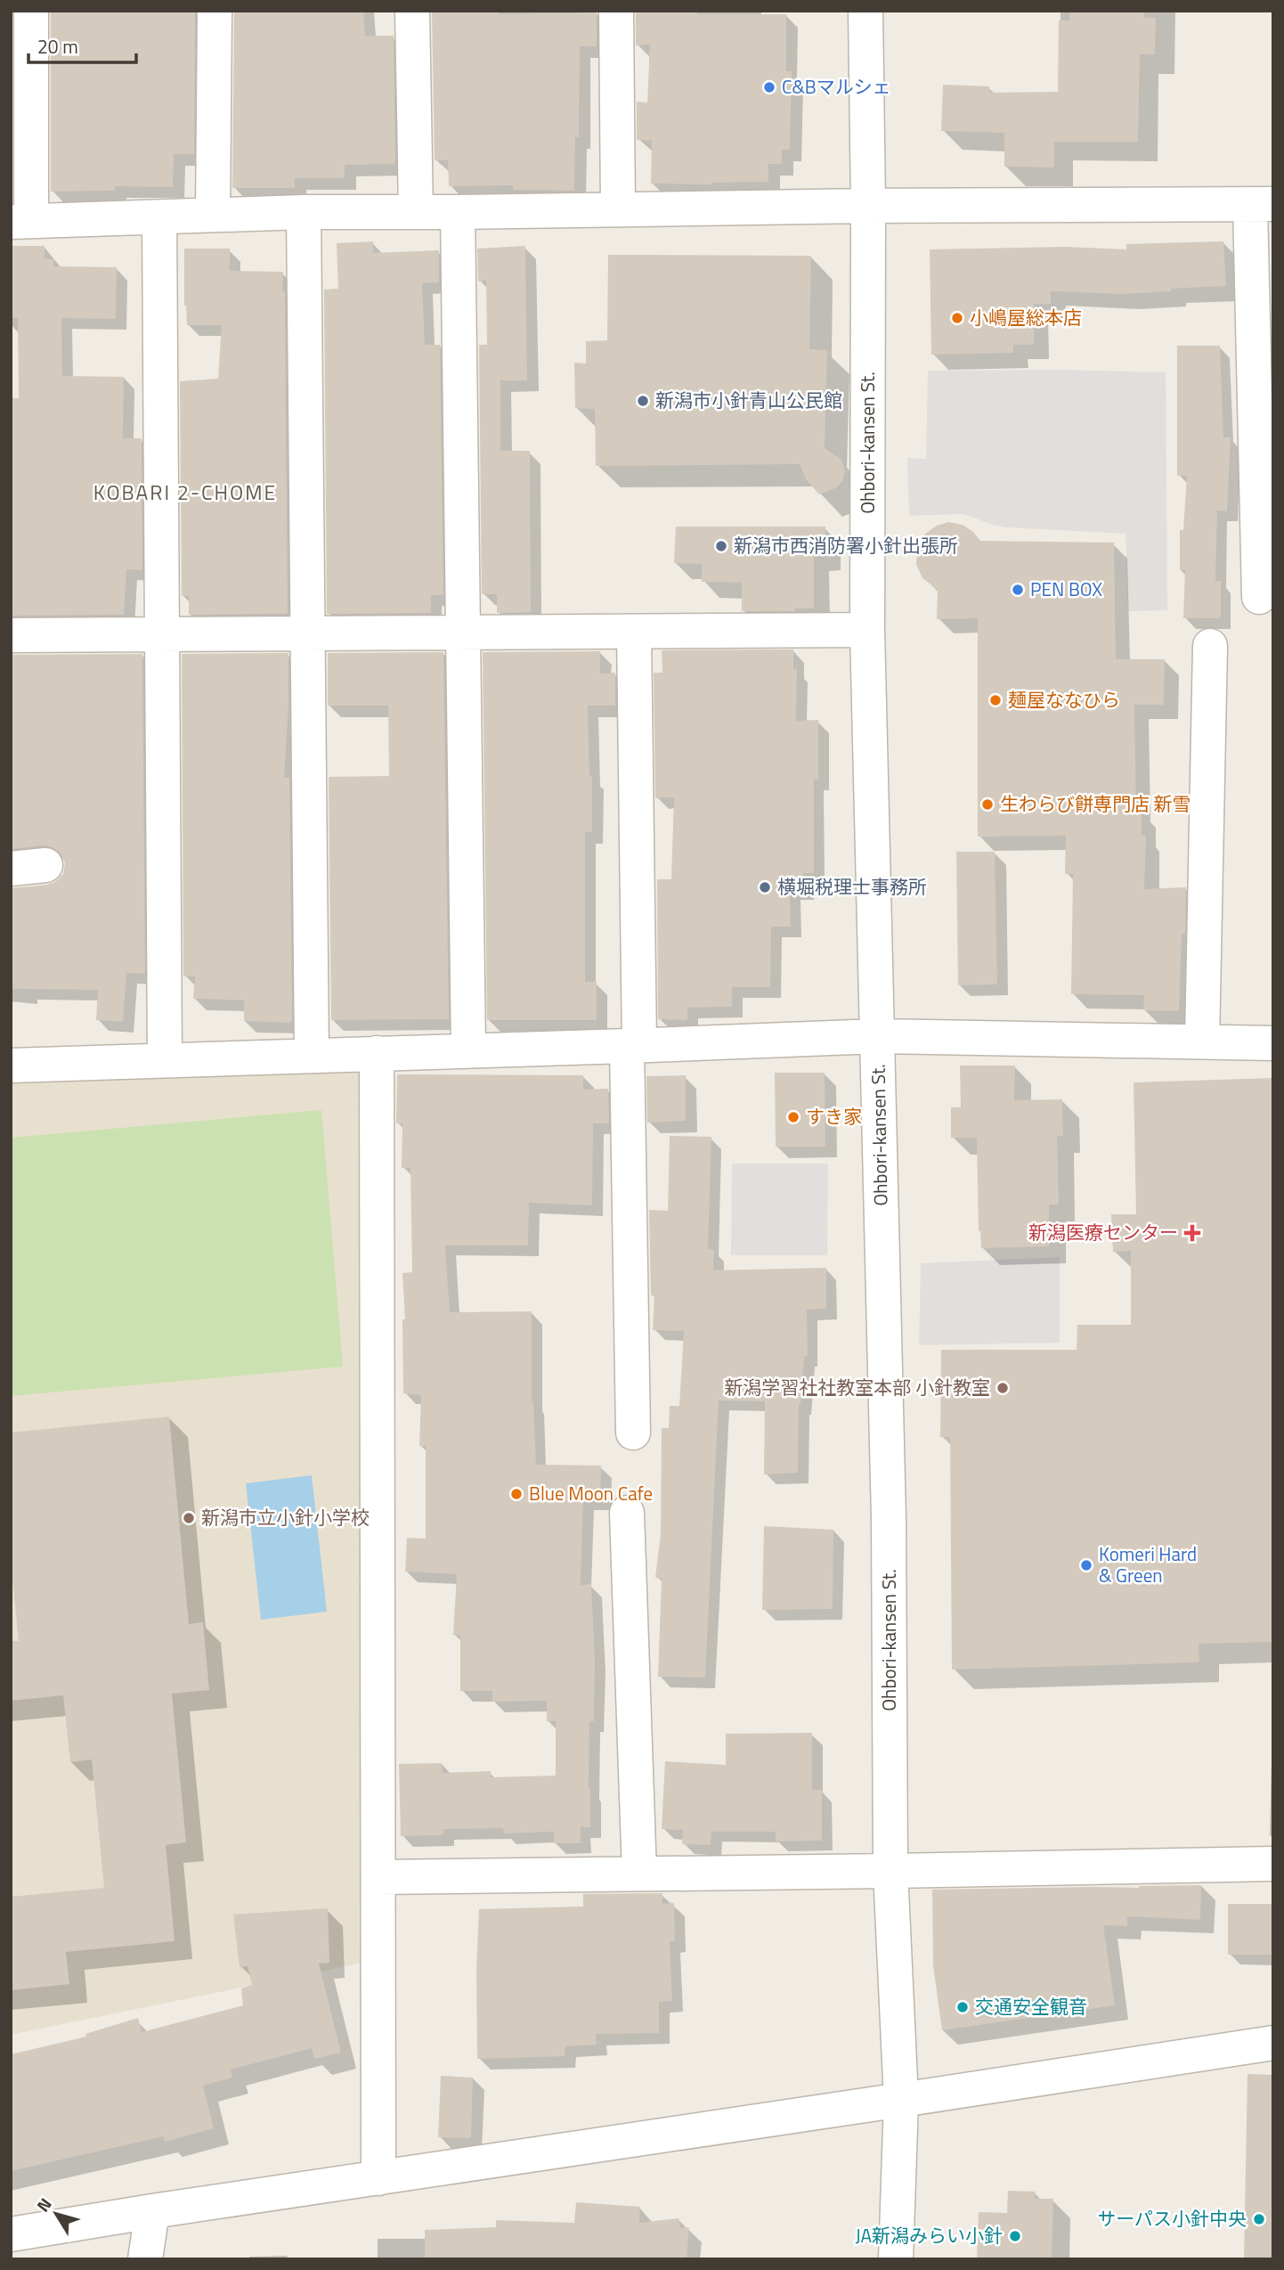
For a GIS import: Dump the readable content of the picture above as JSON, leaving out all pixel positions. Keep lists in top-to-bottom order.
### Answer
{
  "streets": {
    "street": ["Ohbori-kansen St."]
  },
  "districts": ["KOBARI 2-CHOME"],
  "places": {
    "other": [
      "C&Bマルシェ",
      "小嶋屋総本店",
      "新潟市小針青山公民館",
      "新潟市西消防署小針出張所",
      "PEN BOX",
      "麺屋ななひら",
      "生わらび餅専門店 新雪",
      "横堀税理士事務所",
      "すき家",
      "新潟学習社社教室本部 小針教室",
      "Blue Moon Cafe",
      "新潟市立小針小学校",
      "Komeri Hard & Green",
      "交通安全観音",
      "サーパス小針中央",
      "JA新潟みらい小針"
    ],
    "health": ["新潟医療センター"]
  },
  "scale_bar": "20 m",
  "north": "top left"
}
